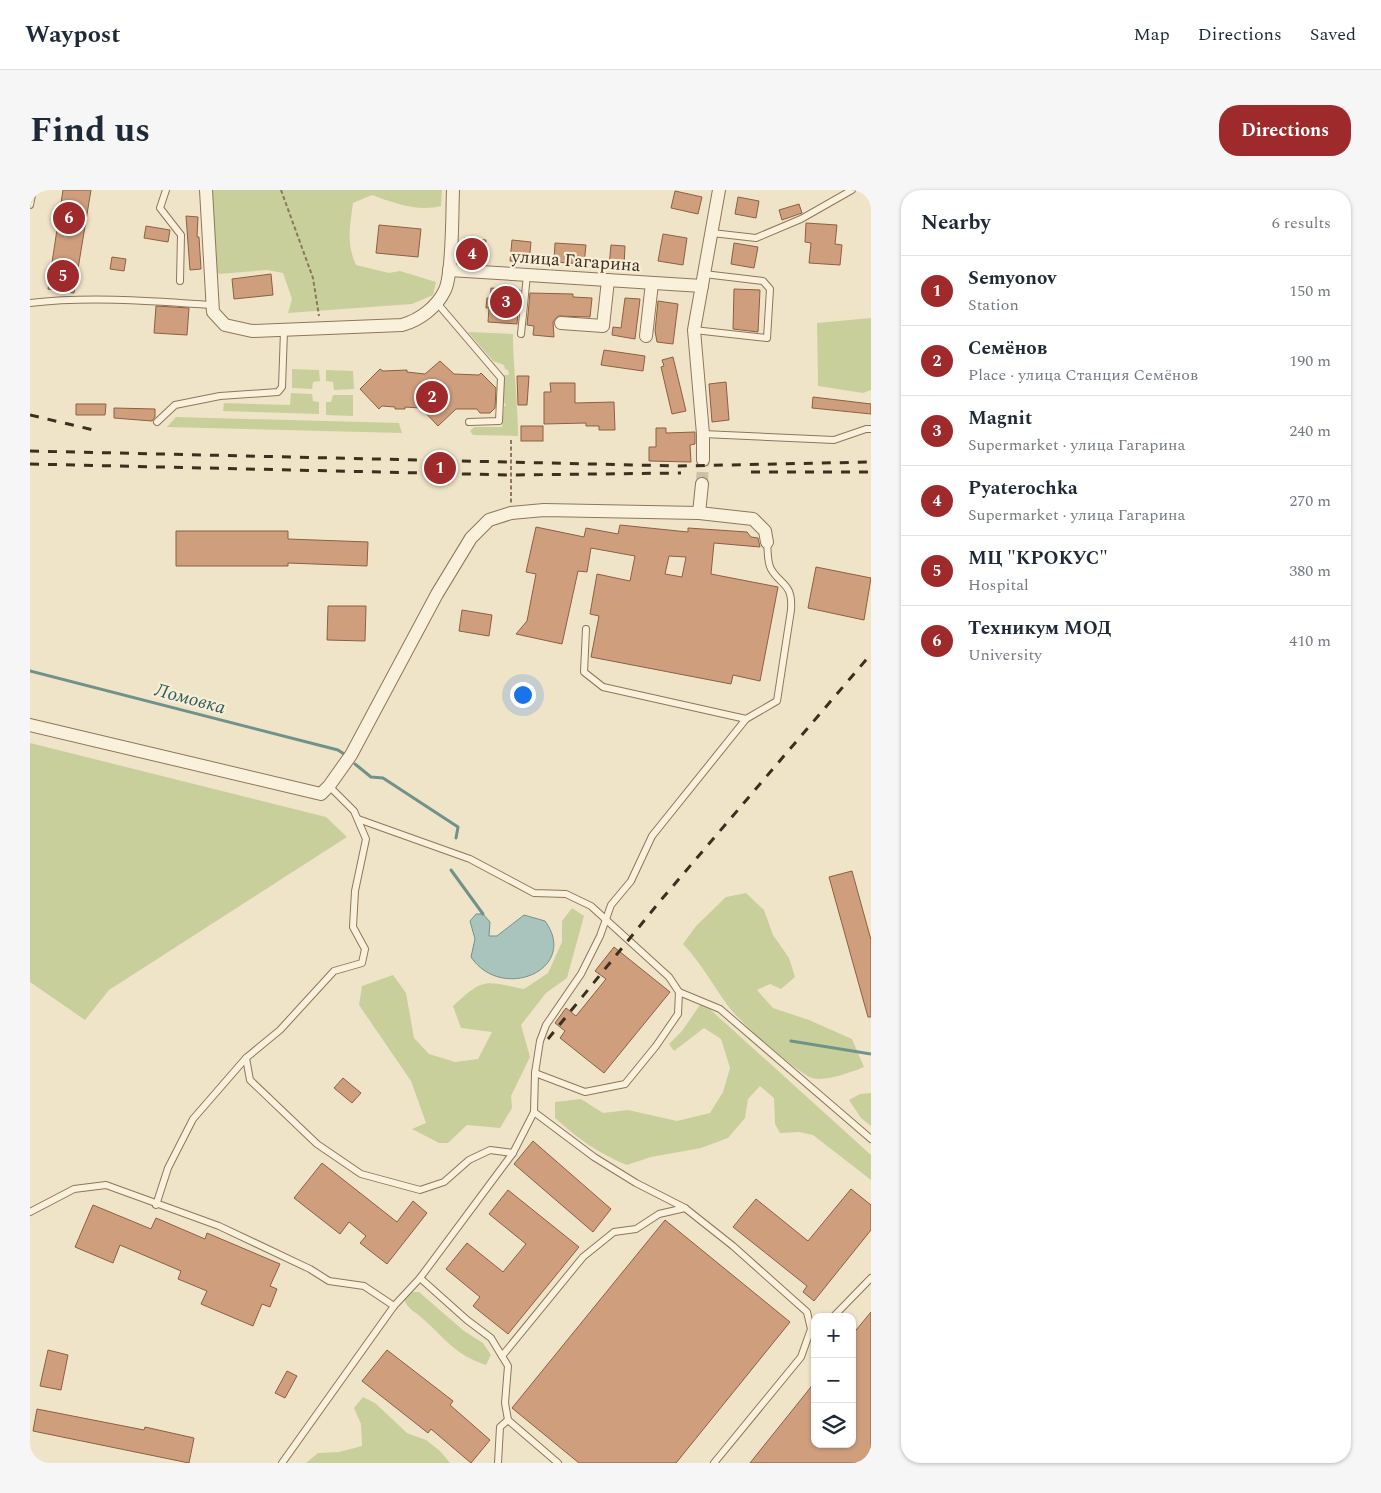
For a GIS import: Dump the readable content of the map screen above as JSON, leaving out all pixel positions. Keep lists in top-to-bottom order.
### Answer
{
  "streets": {
    "street": ["улица Гагарина"]
  },
  "water": ["Ломовка"],
  "page": {
    "header": "Waypost",
    "nav": ["Map", "Directions", "Saved"],
    "title": "Find us",
    "buttons": "Directions",
    "heading": ["Nearby", "6 results"],
    "pins": [
      "6",
      "4",
      "5",
      "3",
      "2",
      "1"
    ],
    "list": [
      {
        "mark": "1",
        "name": "Semyonov",
        "note": "Station",
        "value": "150 m"
      },
      {
        "mark": "2",
        "name": "Семёнов",
        "note": "Place · улица Станция Семёнов",
        "value": "190 m"
      },
      {
        "mark": "3",
        "name": "Magnit",
        "note": "Supermarket · улица Гагарина",
        "value": "240 m"
      },
      {
        "mark": "4",
        "name": "Pyaterochka",
        "note": "Supermarket · улица Гагарина",
        "value": "270 m"
      },
      {
        "mark": "5",
        "name": "МЦ \"КРОКУС\"",
        "note": "Hospital",
        "value": "380 m"
      },
      {
        "mark": "6",
        "name": "Техникум МОД",
        "note": "University",
        "value": "410 m"
      }
    ],
    "map_buttons": ["+", "−"]
  }
}
